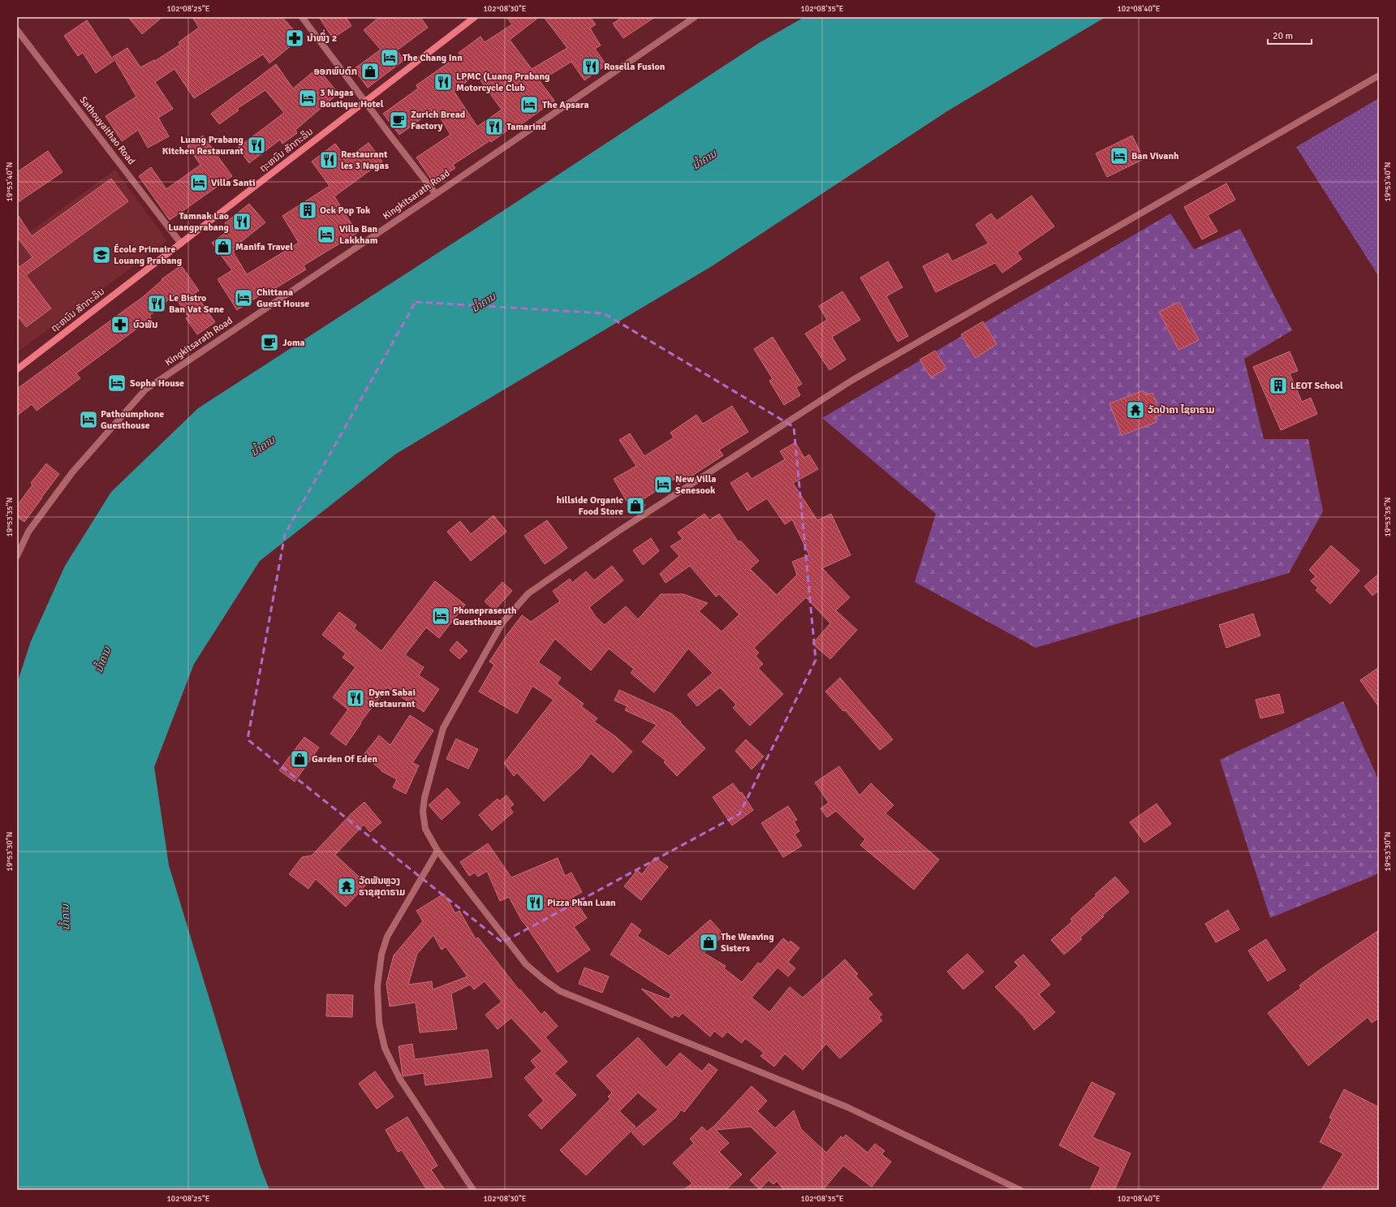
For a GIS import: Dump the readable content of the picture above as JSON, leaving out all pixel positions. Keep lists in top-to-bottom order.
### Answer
{
  "streets": {
    "main road": ["ຖະຫນົນ ສັກກະລິນ"],
    "street": ["Sathouyaithao Road", "Kingkitsarath Road"]
  },
  "crossings": [
    ["Sathouyaithao Road", "ຖະຫນົນ ສັກກະລິນ"]
  ],
  "water": ["ນ້ຳຄານ"],
  "places": {
    "pharmacy": ["ນຳໜຶ່ງ 2", "ບົວພັນ"],
    "hotel": [
      "The Chang Inn",
      "3 Nagas Boutique Hotel",
      "The Apsara",
      "Ban Vivanh",
      "Villa Santi",
      "Villa Ban Lakkham",
      "Chittana Guest House",
      "Sopha House",
      "Pathoumphone Guesthouse",
      "New Villa Senesook",
      "Phonepraseuth Guesthouse"
    ],
    "restaurant": [
      "Rosella Fusion",
      "LPMC (Luang Prabang Motorcycle Club",
      "Tamarind",
      "Luang Prabang Kitchen Restaurant",
      "Restaurant les 3 Nagas",
      "Tamnak Lao Luangprabang",
      "Le Bistro Ban Vat Sene",
      "Dyen Sabai Restaurant",
      "Pizza Phan Luan"
    ],
    "shop": [
      "ອອກພົບຕົກ",
      "Manifa Travel",
      "hillside Organic Food Store",
      "Garden Of Eden",
      "The Weaving Sisters"
    ],
    "cafe": ["Zurich Bread Factory", "Joma"],
    "building": ["Ock Pop Tok", "LEOT School"],
    "school or university": ["École Primaire Louang Prabang"],
    "temple": ["ວັດປ່າຄາ ໄຊຍາຣາມ", "ວັດພັນຫຼວງ ຣາຊສຸດາຣາມ"]
  },
  "scale_bar": "20 m",
  "coordinates": [
    "102°08'25\"E",
    "102°08'30\"E",
    "102°08'35\"E",
    "102°08'40\"E",
    "19°53'40\"N",
    "19°53'35\"N",
    "19°53'30\"N"
  ]
}
